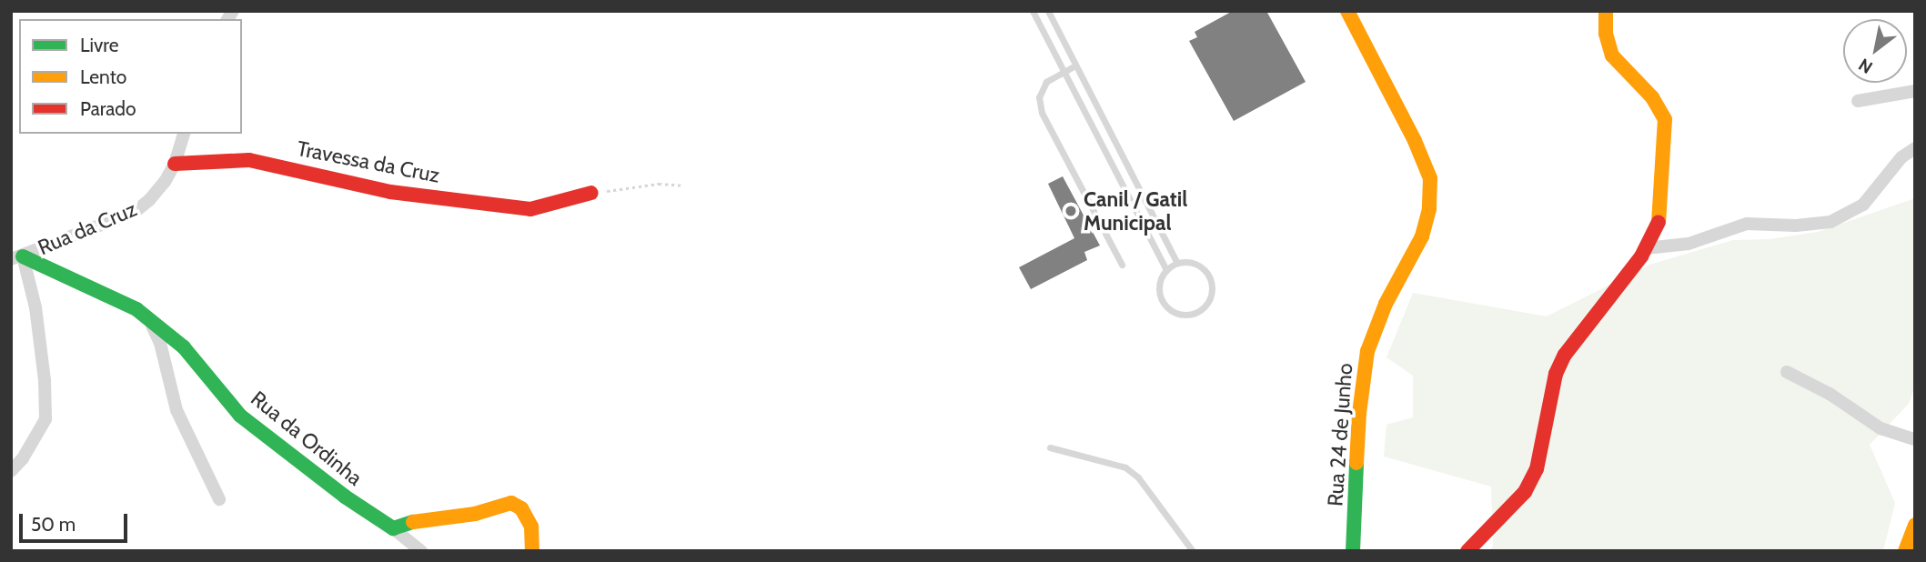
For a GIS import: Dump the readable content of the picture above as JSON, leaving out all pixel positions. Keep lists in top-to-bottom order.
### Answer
{
  "streets": {
    "street": [
      "Travessa da Cruz",
      "Rua da Cruz",
      "Rua 24 de Junho",
      "Rua da Ordinha"
    ]
  },
  "crossings": [
    ["Travessa da Cruz", "Rua da Cruz"],
    ["Rua da Cruz", "Rua da Ordinha"]
  ],
  "places": ["Canil / Gatil Municipal"],
  "legend": ["Livre", "Lento", "Parado"],
  "scale_bar": "50 m",
  "north": "bottom left"
}
